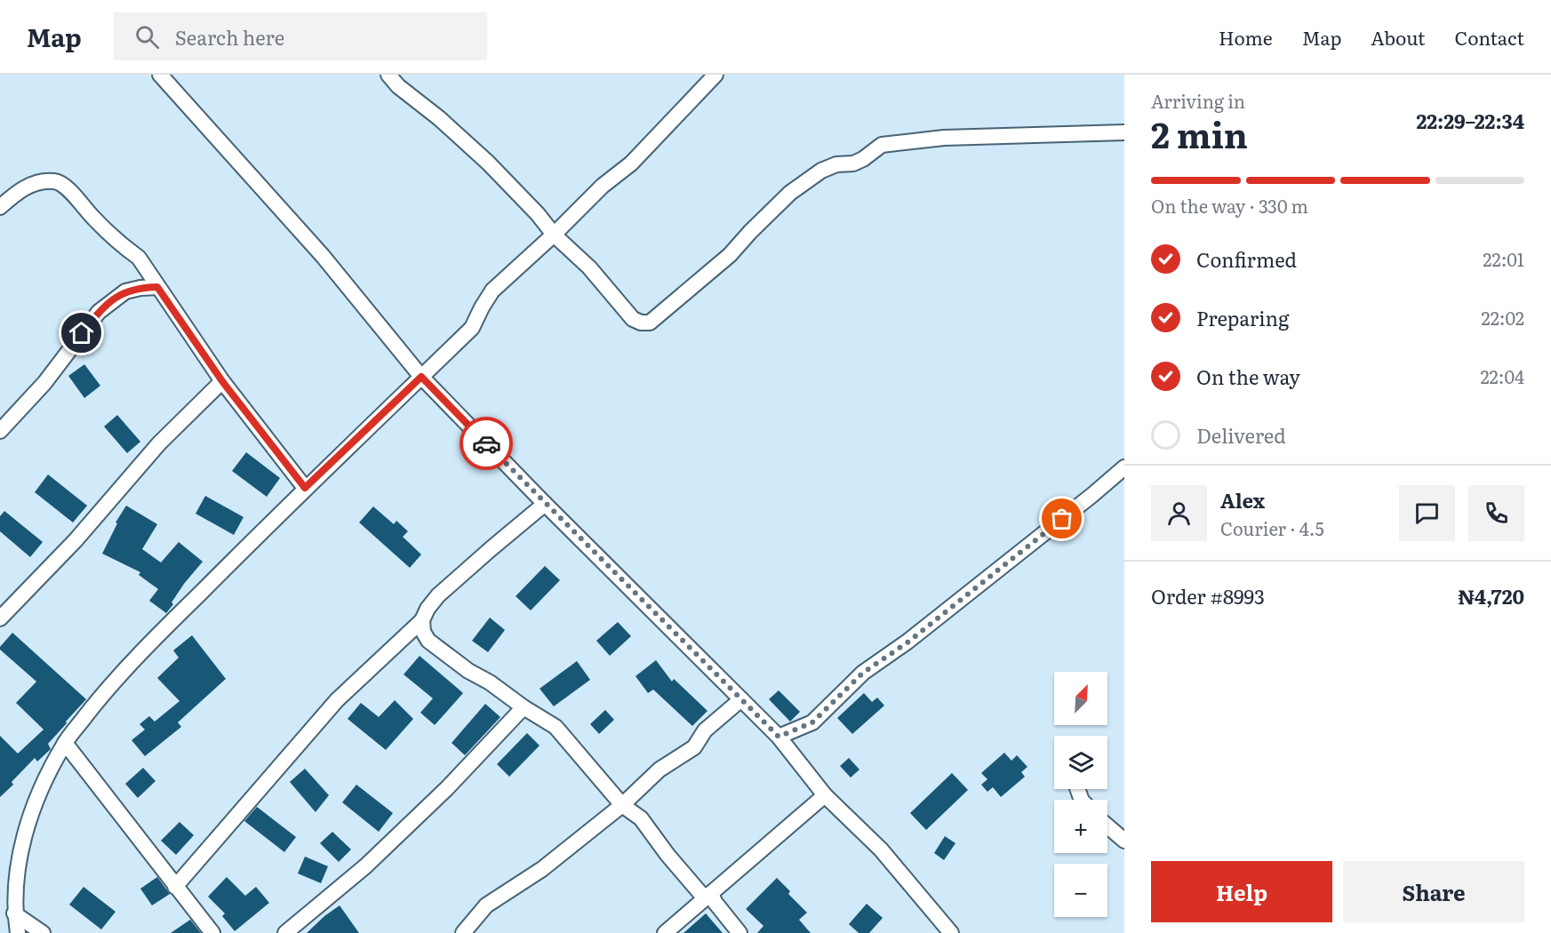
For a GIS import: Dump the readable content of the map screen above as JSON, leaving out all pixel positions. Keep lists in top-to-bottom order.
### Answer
{
  "north": "top right",
  "page": {
    "header": "Map",
    "search": "Search here",
    "nav": [
      "Home",
      "Map",
      "About",
      "Contact"
    ],
    "heading": ["2 min", "Arriving in", "22:29–22:34"],
    "panel": [
      "Alex",
      "Courier · 4.5",
      "Order #8993",
      "₦4,720"
    ],
    "bar": "On the way · 330 m",
    "list": [
      ["Confirmed", "22:01"],
      ["Preparing", "22:02"],
      ["On the way", "22:04"],
      "Delivered"
    ],
    "map_buttons": ["+", "−"],
    "buttons": ["Help", "Share"]
  }
}
